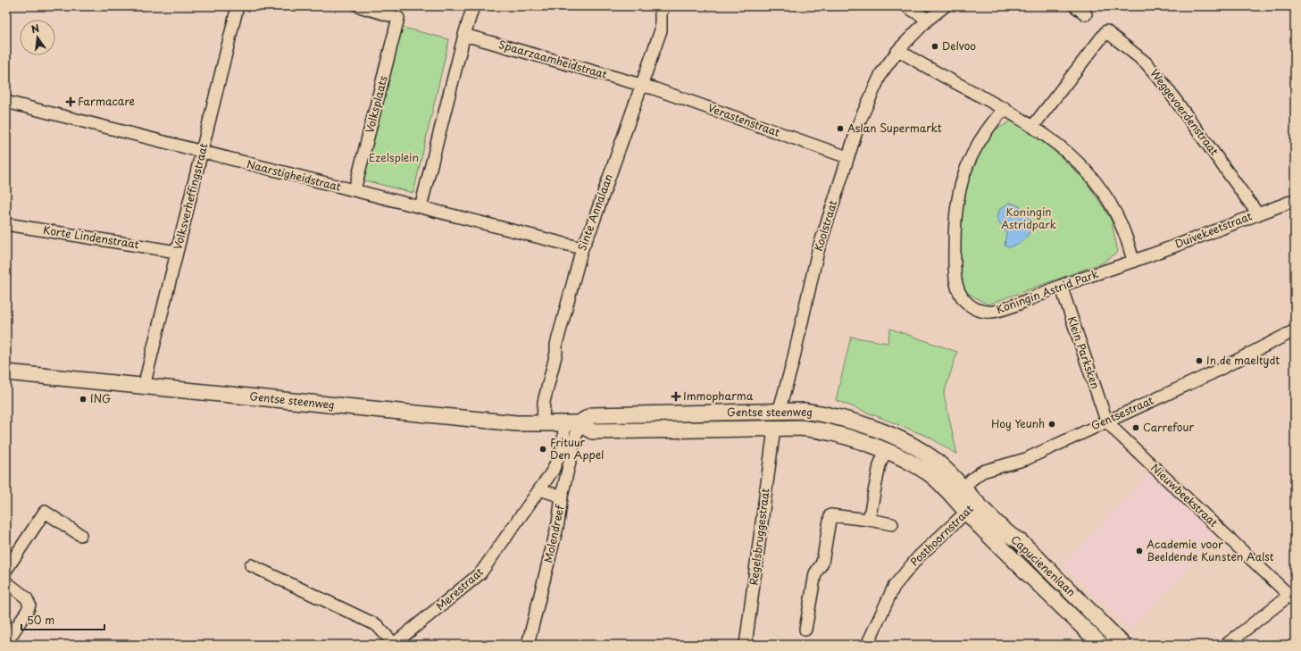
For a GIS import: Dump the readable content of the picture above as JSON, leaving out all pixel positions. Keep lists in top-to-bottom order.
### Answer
{
  "streets": {
    "main road": ["Gentse steenweg", "Capucienenlaan"],
    "street": [
      "Spaarzaamheidstraat",
      "Volksplaats",
      "Weggevoerdenstraat",
      "Verastenstraat",
      "Naarstigheidstraat",
      "Volksverheffingstraat",
      "Sinte Annalaan",
      "Koolstraat",
      "Duivekeetstraat",
      "Korte Lindenstraat",
      "Koningin Astrid Park",
      "Klein Parksken",
      "Gentsestraat",
      "Nieuwbeekstraat",
      "Molendreef",
      "Posthoornstraat",
      "Regelsbruggestraat",
      "Merestraat"
    ]
  },
  "crossings": [
    ["Spaarzaamheidstraat", "Verastenstraat"],
    ["Spaarzaamheidstraat", "Sinte Annalaan"],
    ["Volksplaats", "Naarstigheidstraat"],
    ["Weggevoerdenstraat", "Duivekeetstraat"],
    ["Verastenstraat", "Sinte Annalaan"],
    ["Verastenstraat", "Koolstraat"],
    ["Naarstigheidstraat", "Volksverheffingstraat"],
    ["Naarstigheidstraat", "Sinte Annalaan"],
    ["Volksverheffingstraat", "Korte Lindenstraat"],
    ["Volksverheffingstraat", "Gentse steenweg"],
    ["Sinte Annalaan", "Gentse steenweg"],
    ["Koolstraat", "Gentse steenweg"],
    ["Duivekeetstraat", "Koningin Astrid Park"],
    ["Koningin Astrid Park", "Klein Parksken"],
    ["Klein Parksken", "Gentsestraat"],
    ["Klein Parksken", "Nieuwbeekstraat"],
    ["Gentse steenweg", "Gentsestraat"],
    ["Gentse steenweg", "Molendreef"],
    ["Gentse steenweg", "Regelsbruggestraat"],
    ["Gentse steenweg", "Capucienenlaan"],
    ["Gentse steenweg", "Merestraat"],
    ["Gentsestraat", "Nieuwbeekstraat"],
    ["Gentsestraat", "Capucienenlaan"],
    ["Molendreef", "Merestraat"],
    ["Posthoornstraat", "Capucienenlaan"]
  ],
  "parks": ["Ezelsplein", "Koningin Astridpark"],
  "places": {
    "other": [
      "Delvoo",
      "Aslan Supermarkt",
      "In de maeltydt",
      "ING",
      "Hoy Yeunh",
      "Carrefour",
      "Frituur Den Appel",
      "Academie voor Beeldende Kunsten Aalst"
    ],
    "health": ["Farmacare", "Immopharma"]
  },
  "scale_bar": "50 m",
  "north": "top"
}
